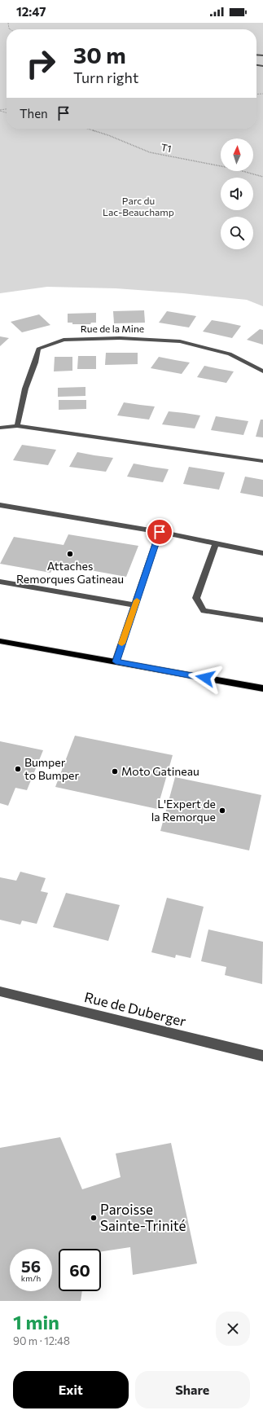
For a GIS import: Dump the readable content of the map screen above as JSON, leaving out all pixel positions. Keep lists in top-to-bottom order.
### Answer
{
  "streets": {
    "street": ["Rue de la Mine", "Rue de Duberger"],
    "path": ["T1"]
  },
  "parks": ["Parc du Lac-Beauchamp"],
  "places": [
    "Attaches Remorques Gatineau",
    "Bumper to Bumper",
    "Moto Gatineau",
    "L'Expert de la Remorque",
    "Paroisse Sainte-Trinité"
  ],
  "north": "top",
  "page": {
    "status": "12:47",
    "turn": ["30 m", "Turn right"],
    "then": "Then",
    "speed": "56 km/h",
    "limit": "60",
    "heading": ["1 min", "90 m · 12:48"],
    "buttons": ["Exit", "Share"]
  }
}
